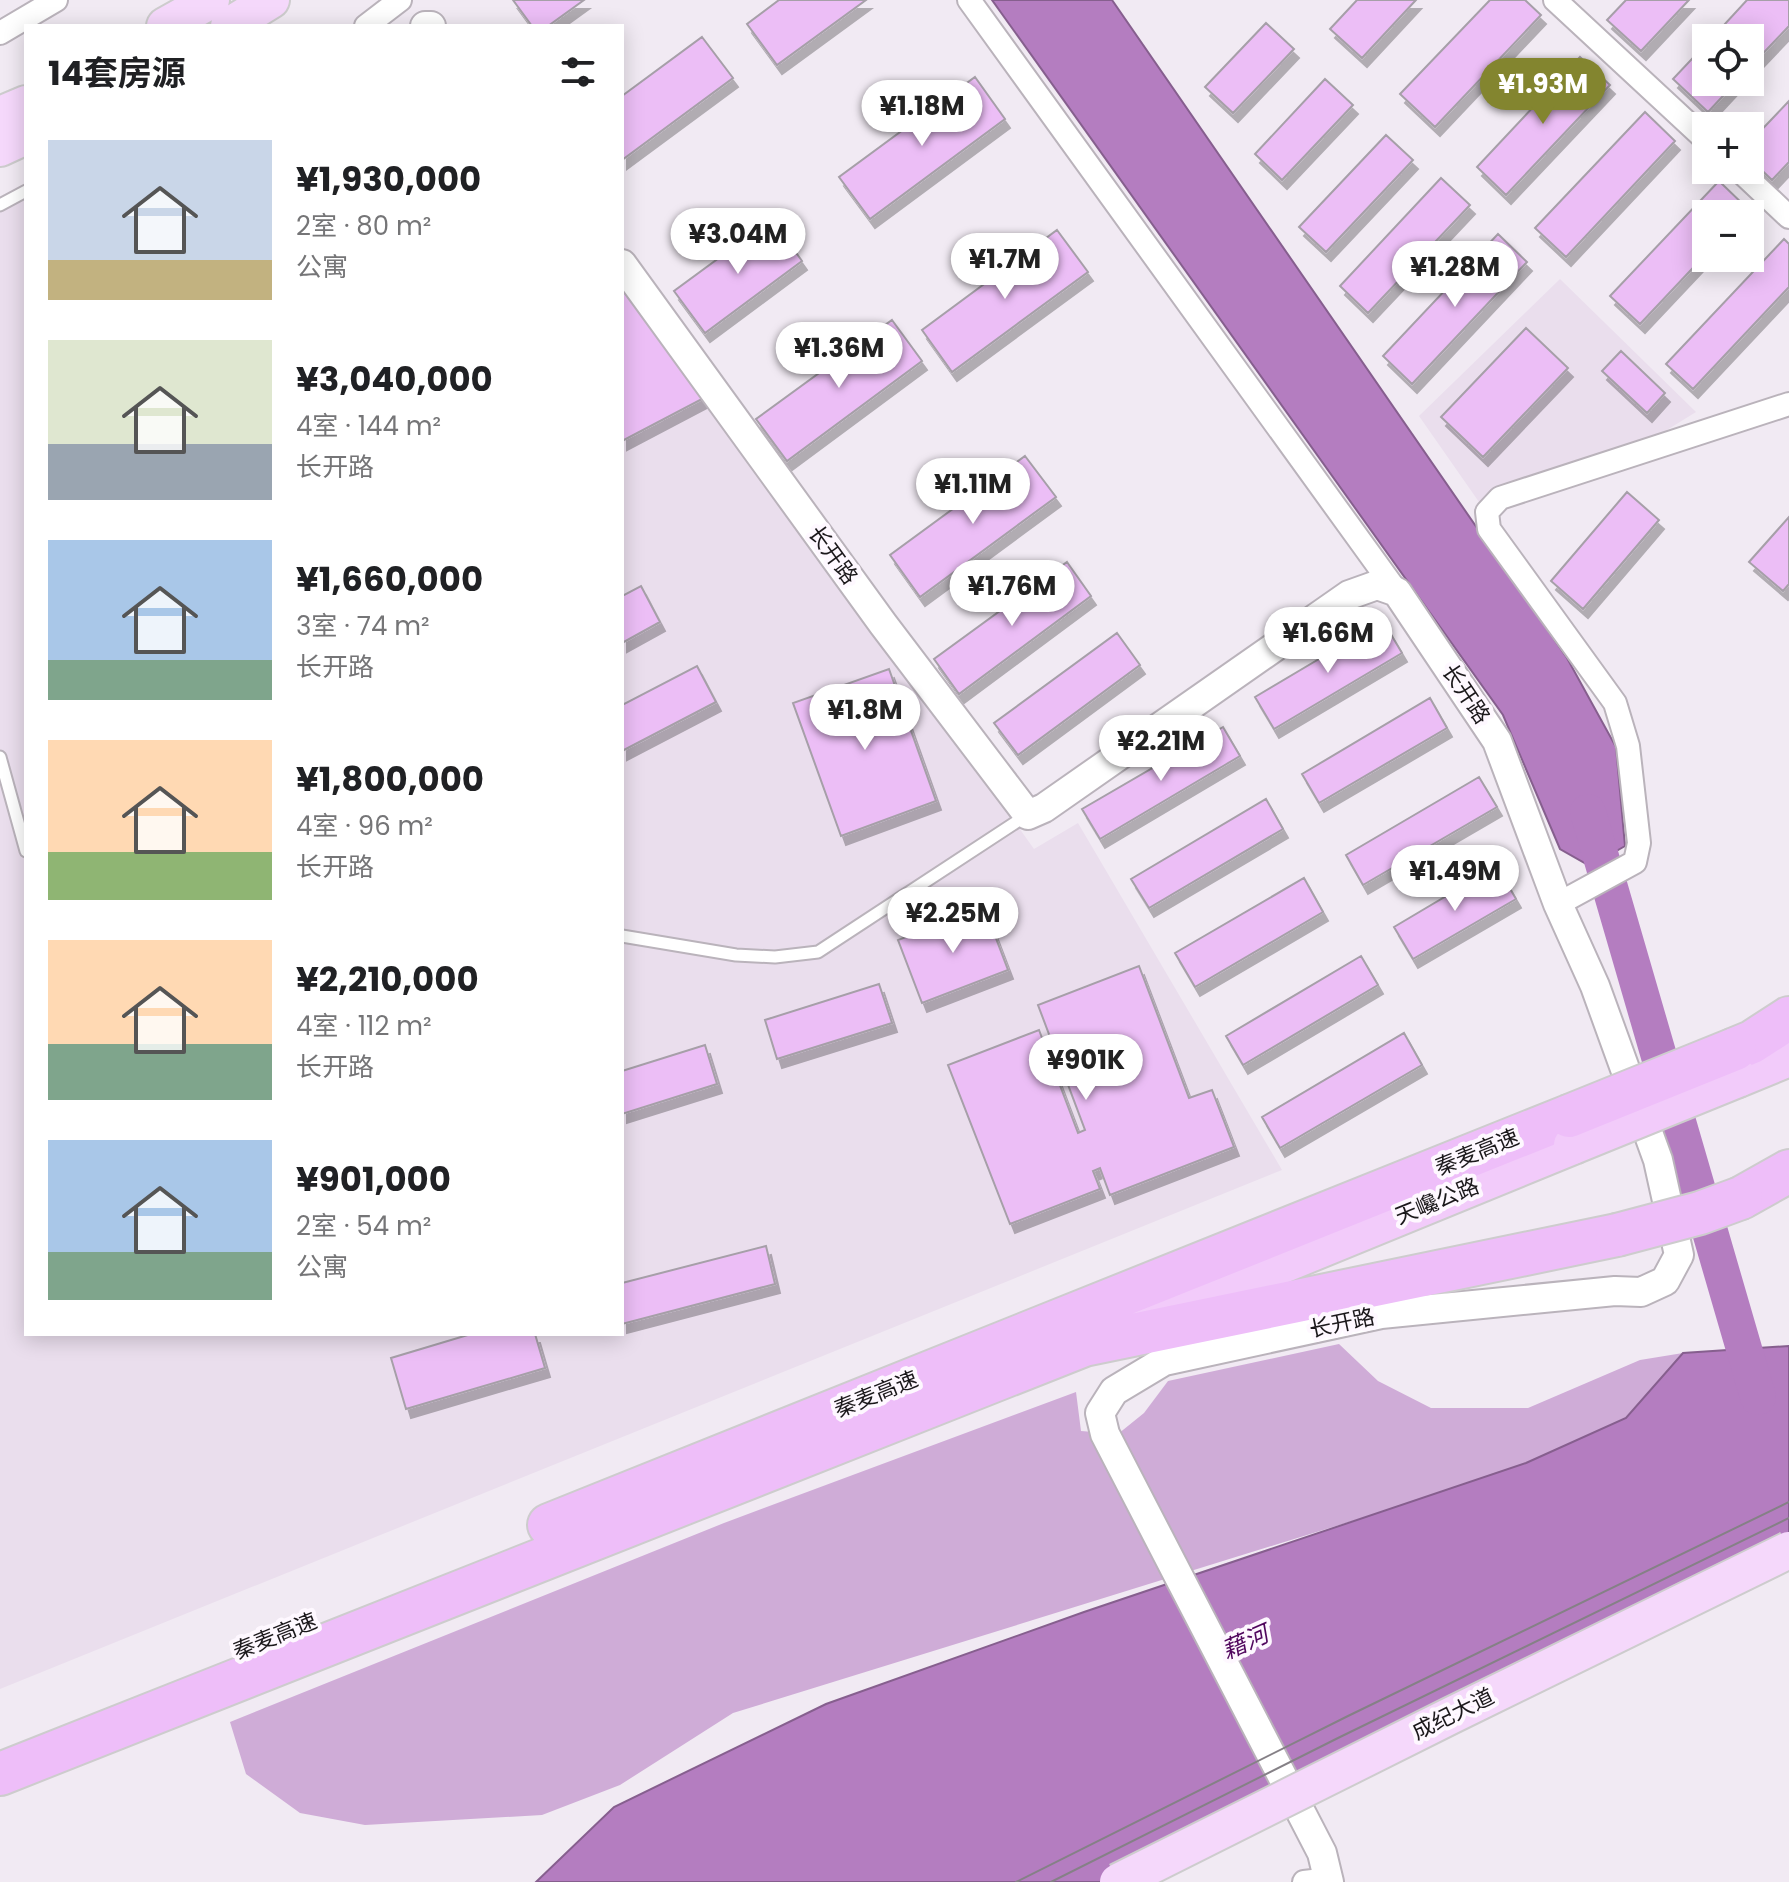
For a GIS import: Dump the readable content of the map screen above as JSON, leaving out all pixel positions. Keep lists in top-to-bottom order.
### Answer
{
  "streets": {
    "highway": ["秦麦高速", "天巉公路"],
    "main road": ["成纪大道"],
    "street": ["长开路"]
  },
  "crossings": [
    ["秦麦高速", "天巉公路"]
  ],
  "water": ["藉河"],
  "page": {
    "map_buttons": ["+", "−"],
    "heading": "14套房源",
    "price": [
      "¥1.93M",
      "¥1.18M",
      "¥3.04M",
      "¥1.7M",
      "¥1.28M",
      "¥1.36M",
      "¥1.11M",
      "¥1.76M",
      "¥1.66M",
      "¥1.8M",
      "¥2.21M",
      "¥1.49M",
      "¥2.25M",
      "¥901K"
    ],
    "list": [
      {
        "name": "¥1,930,000",
        "note": "2室 · 80 m² · 公寓"
      },
      {
        "name": "¥3,040,000",
        "note": "4室 · 144 m² · 长开路"
      },
      {
        "name": "¥1,660,000",
        "note": "3室 · 74 m² · 长开路"
      },
      {
        "name": "¥1,800,000",
        "note": "4室 · 96 m² · 长开路"
      },
      {
        "name": "¥2,210,000",
        "note": "4室 · 112 m² · 长开路"
      },
      {
        "name": "¥901,000",
        "note": "2室 · 54 m² · 公寓"
      }
    ]
  }
}
